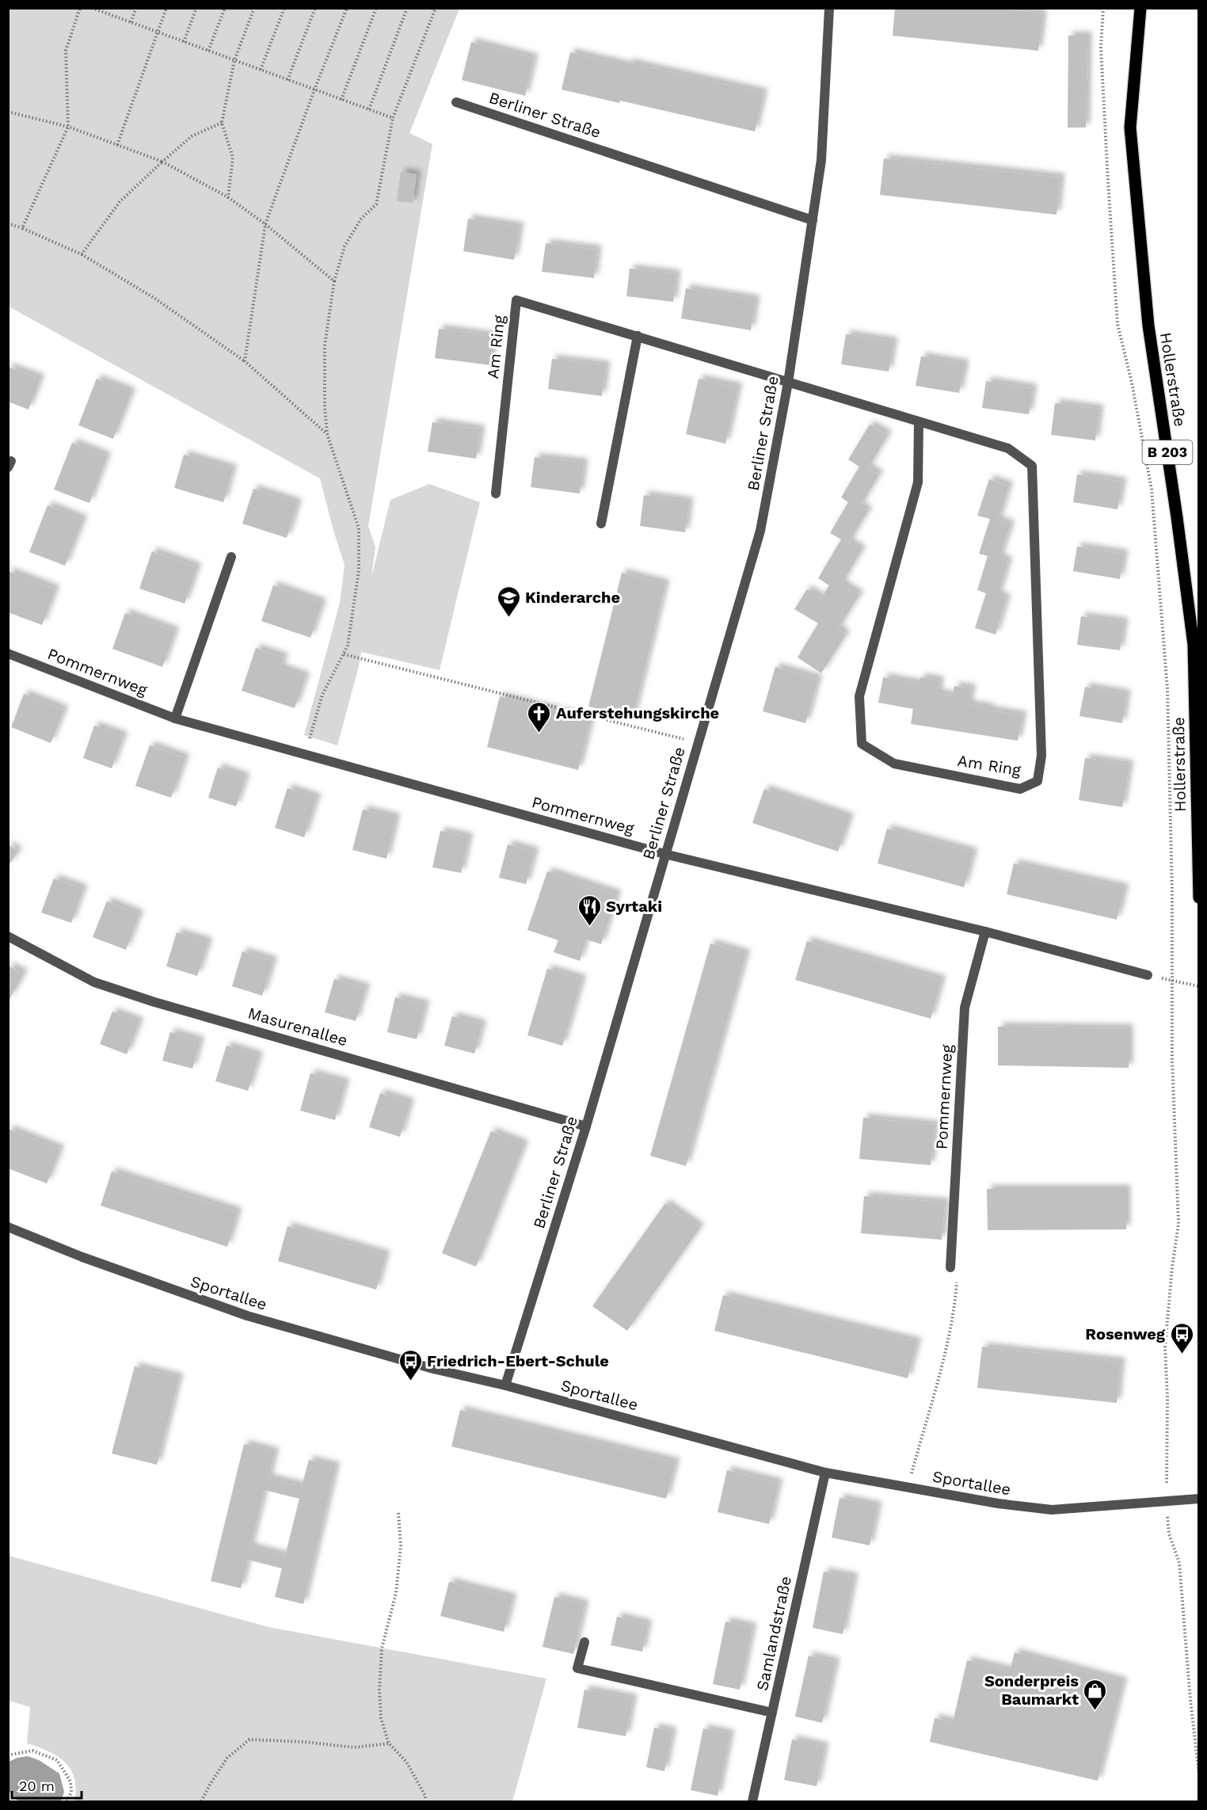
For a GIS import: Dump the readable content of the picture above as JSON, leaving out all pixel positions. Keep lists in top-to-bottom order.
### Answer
{
  "streets": {
    "main road": ["Hollerstraße", "B 203"],
    "street": [
      "Berliner Straße",
      "Am Ring",
      "Pommernweg",
      "Masurenallee",
      "Sportallee",
      "Samlandstraße"
    ]
  },
  "crossings": [
    ["Berliner Straße", "Am Ring"],
    ["Berliner Straße", "Pommernweg"],
    ["Berliner Straße", "Masurenallee"],
    ["Berliner Straße", "Sportallee"],
    ["Sportallee", "Samlandstraße"]
  ],
  "places": {
    "school or university": ["Kinderarche"],
    "church": ["Auferstehungskirche"],
    "restaurant": ["Syrtaki"],
    "bus stop": ["Rosenweg", "Friedrich-Ebert-Schule"],
    "shop": ["Sonderpreis Baumarkt"]
  },
  "scale_bar": "20 m"
}
